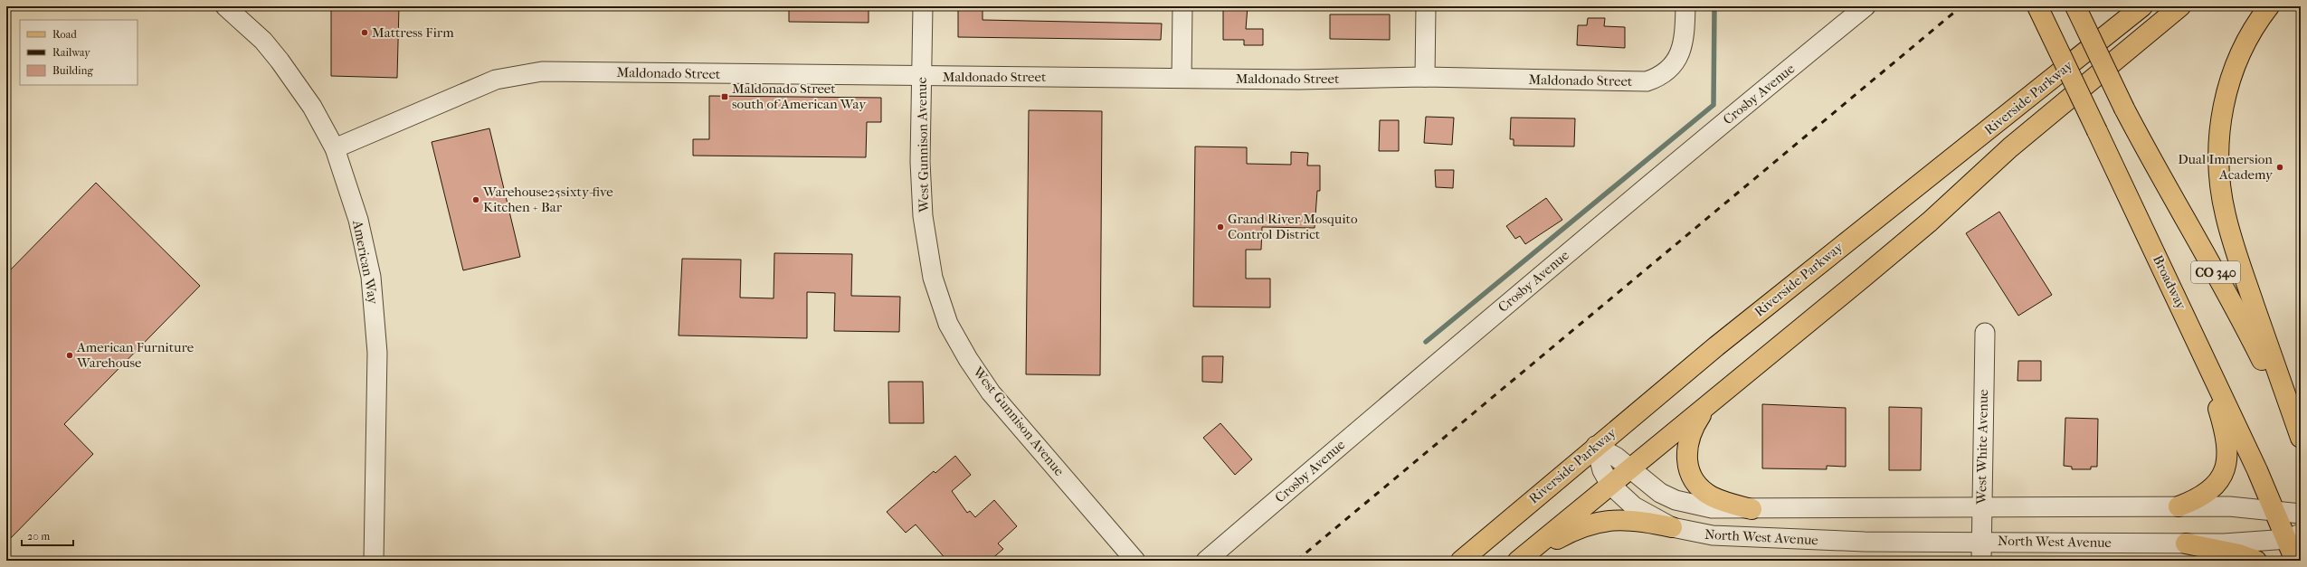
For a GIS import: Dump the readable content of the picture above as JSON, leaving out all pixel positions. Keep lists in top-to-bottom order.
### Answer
{
  "streets": {
    "main road": ["Riverside Parkway", "CO 340", "Broadway"],
    "street": [
      "Maldonado Street",
      "Crosby Avenue",
      "West Gunnison Avenue",
      "American Way",
      "West White Avenue",
      "North West Avenue"
    ]
  },
  "crossings": [
    ["Maldonado Street", "West Gunnison Avenue"],
    ["Maldonado Street", "American Way"],
    ["Riverside Parkway", "North West Avenue"],
    ["Broadway", "North West Avenue"],
    ["West White Avenue", "North West Avenue"]
  ],
  "places": {
    "other": [
      "Mattress Firm",
      "Dual Immersion Academy",
      "Warehouse25sixty-five Kitchen + Bar",
      "Grand River Mosquito Control District",
      "American Furniture Warehouse"
    ],
    "transit": ["Maldonado Street south of American Way"]
  },
  "legend": ["Road", "Railway", "Building"],
  "scale_bar": "20 m"
}
